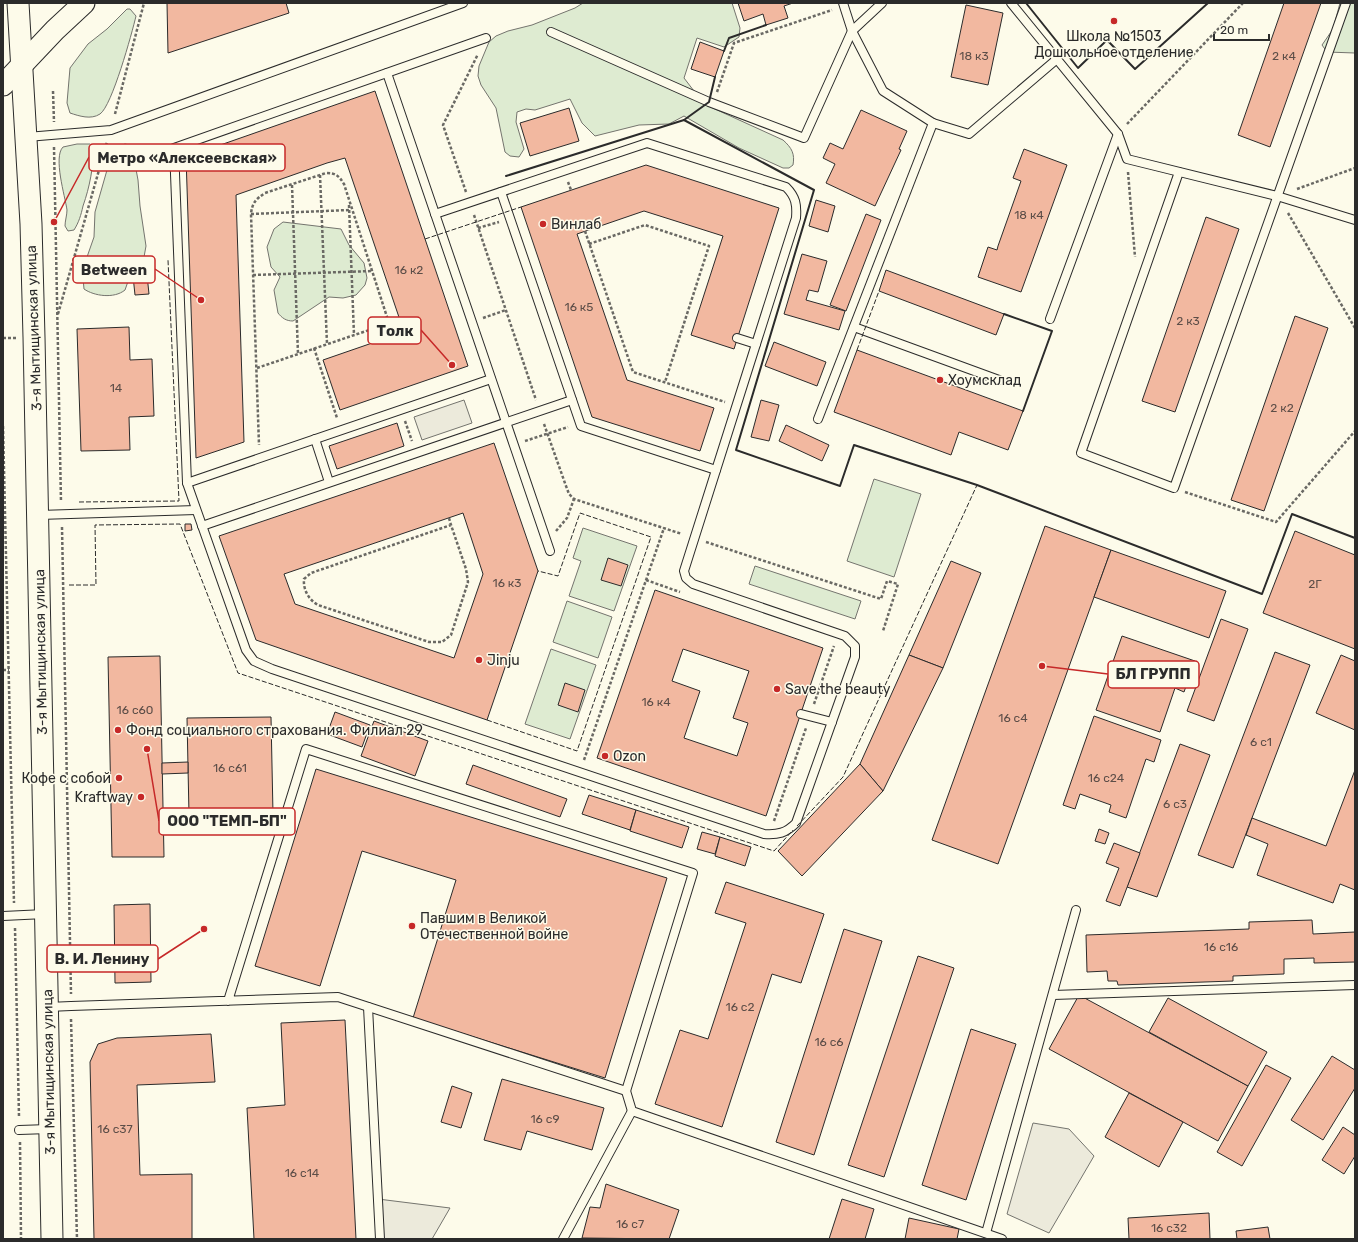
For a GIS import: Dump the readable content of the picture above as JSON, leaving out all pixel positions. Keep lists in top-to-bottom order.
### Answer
{
  "streets": {
    "street": ["3-я Мытищинская улица"]
  },
  "places": [
    "Школа №1503 Дошкольное отделение",
    "Метро «Алексеевская»",
    "Винлаб",
    "Between",
    "Толк",
    "Хоумсклад",
    "Jinju",
    "БЛ ГРУПП",
    "Save the beauty",
    "Фонд социального страхования. Филиал 29",
    "ООО \"ТЕМП-БП\"",
    "Ozon",
    "Кофе с собой",
    "Kraftway",
    "Павшим в Великой Отечественной войне",
    "В. И. Ленину"
  ],
  "house_numbers": [
    "18 к3",
    "2 к4",
    "18 к4",
    "16 к2",
    "16 к5",
    "2 к3",
    "14",
    "2 к2",
    "16 к3",
    "2Г",
    "16 к4",
    "16 с60",
    "16 c4",
    "6 с1",
    "16 с61",
    "16 с24",
    "6 с3",
    "16 с16",
    "16 с2",
    "16 с6",
    "16 с9",
    "16 с37",
    "16 с14",
    "16 с7",
    "16 с32"
  ],
  "scale_bar": "20 m"
}
